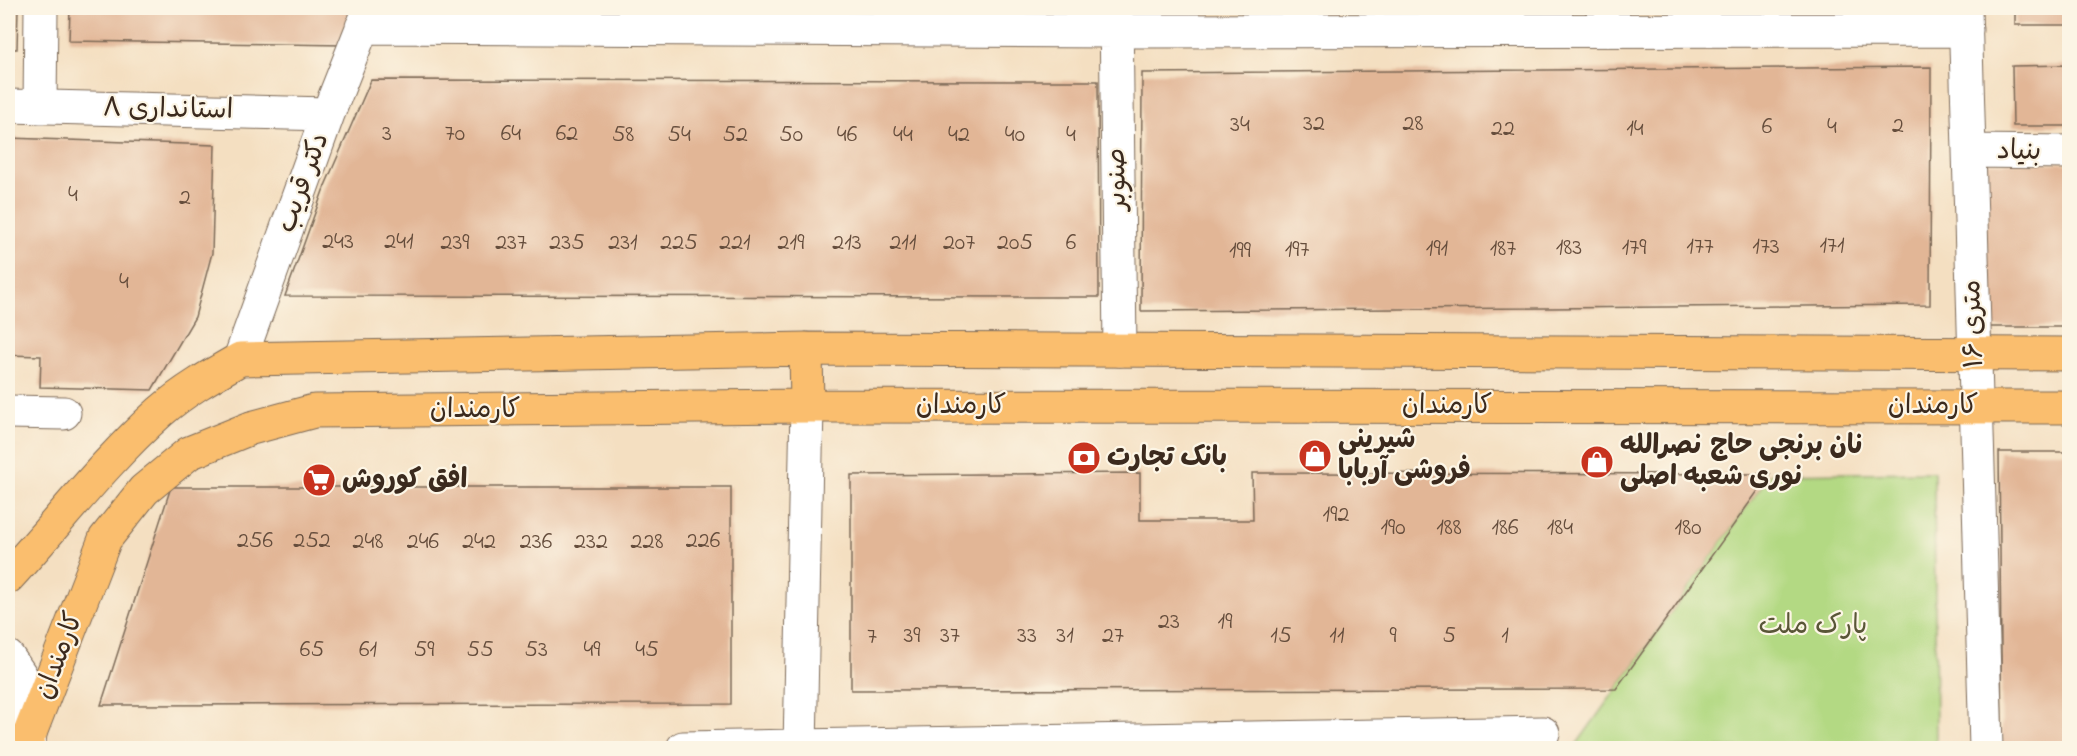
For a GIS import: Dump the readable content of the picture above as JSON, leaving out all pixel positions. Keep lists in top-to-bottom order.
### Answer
{
  "streets": {
    "main road": ["کارمندان"],
    "street": [
      "استانداری ۸",
      "بنیاد",
      "صنوبر",
      "دکتر قریب",
      "۱۶ متری"
    ]
  },
  "crossings": [
    ["استانداری ۸", "دکتر قریب"],
    ["بنیاد", "۱۶ متری"],
    ["صنوبر", "کارمندان"],
    ["دکتر قریب", "کارمندان"],
    ["۱۶ متری", "کارمندان"]
  ],
  "parks": ["پارک ملت"],
  "places": {
    "shop": ["شیرینی فروشی آربابا", "نان برنجی حاج نصرالله نوری شعبه اصلی"],
    "bank": ["بانک تجارت"],
    "supermarket": ["افق کوروش"]
  },
  "house_numbers": [
    "32",
    "28",
    "34",
    "2",
    "6",
    "4",
    "22",
    "14",
    "3",
    "70",
    "64",
    "62",
    "58",
    "54",
    "52",
    "50",
    "46",
    "44",
    "42",
    "40",
    "4",
    "4",
    "2",
    "243",
    "241",
    "239",
    "237",
    "235",
    "231",
    "225",
    "221",
    "219",
    "213",
    "211",
    "207",
    "205",
    "6",
    "171",
    "177",
    "173",
    "183",
    "179",
    "191",
    "187",
    "197",
    "199",
    "4",
    "192",
    "190",
    "188",
    "186",
    "184",
    "180",
    "256",
    "252",
    "226",
    "248",
    "246",
    "242",
    "236",
    "232",
    "228",
    "23",
    "19",
    "39",
    "37",
    "33",
    "31",
    "27",
    "15",
    "11",
    "9",
    "5",
    "1",
    "7",
    "65",
    "61",
    "59",
    "55",
    "53",
    "49",
    "45"
  ]
}
